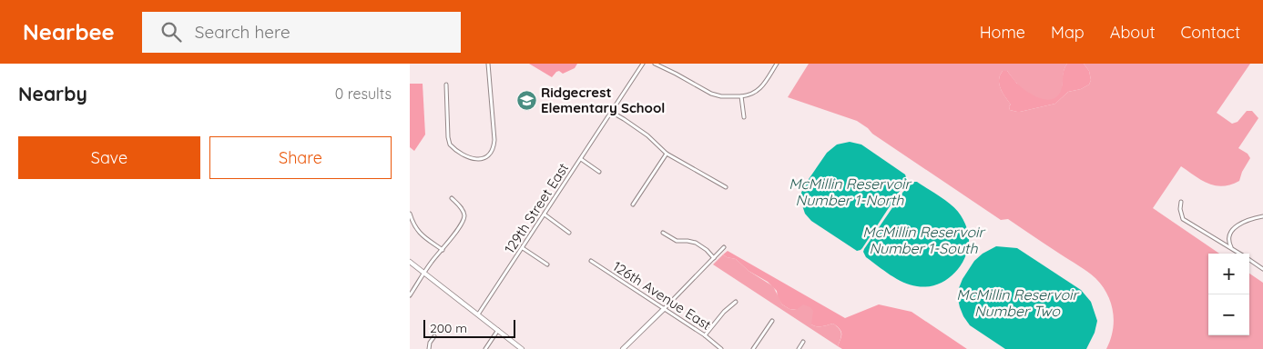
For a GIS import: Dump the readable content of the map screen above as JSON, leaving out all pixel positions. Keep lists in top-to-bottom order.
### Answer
{
  "streets": {
    "street": ["129th Street East", "126th Avenue East"]
  },
  "water": ["McMillin Reservoir Number 1-North", "McMillin Reservoir Number 1-South", "McMillin Reservoir Number Two"],
  "places": {
    "school or university": ["Ridgecrest Elementary School"]
  },
  "scale_bar": "200 m",
  "page": {
    "header": "Nearbee",
    "search": "Search here",
    "nav": [
      "Home",
      "Map",
      "About",
      "Contact"
    ],
    "heading": ["Nearby", "0 results"],
    "buttons": ["Save", "Share"],
    "map_buttons": ["+", "−"],
    "scale": "200 m"
  }
}
